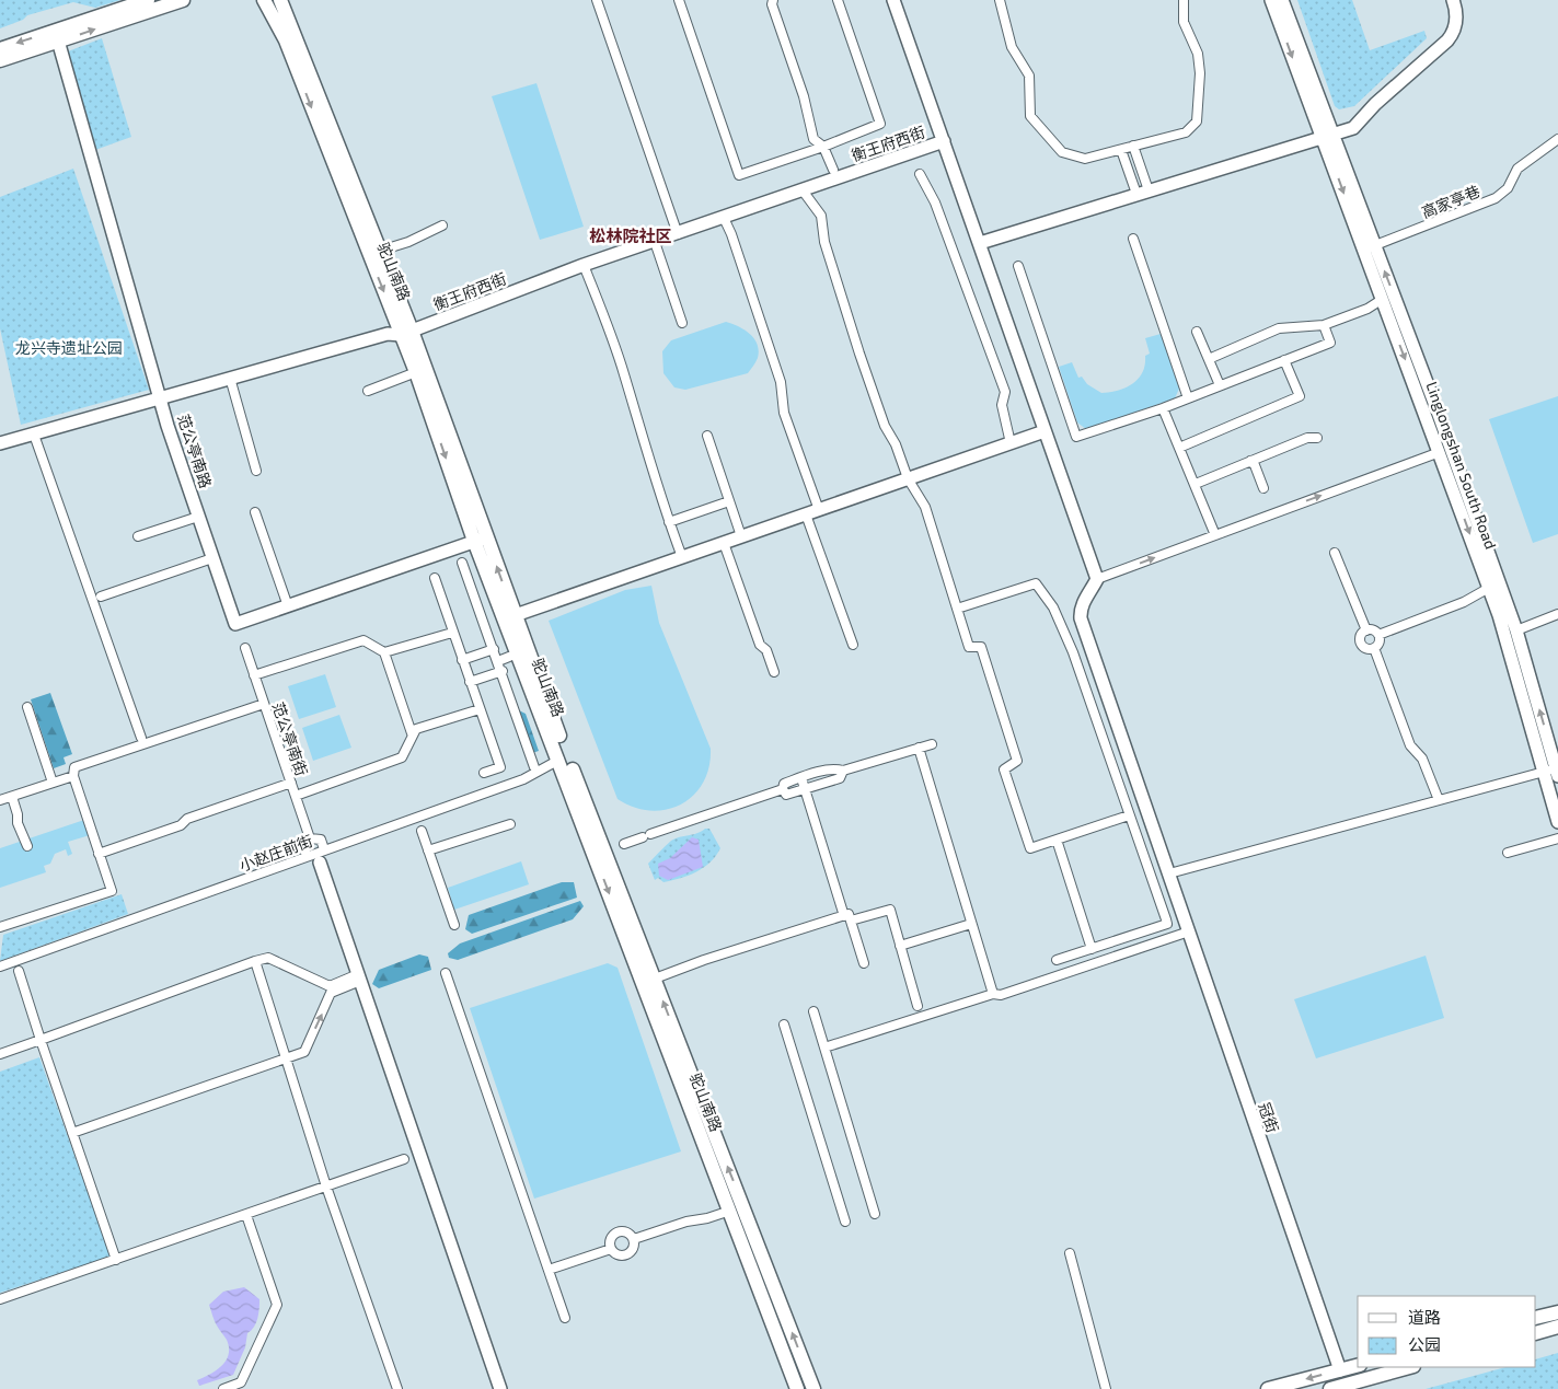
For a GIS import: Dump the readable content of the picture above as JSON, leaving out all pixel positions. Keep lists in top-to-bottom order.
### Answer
{
  "streets": {
    "main road": ["驼山南路"],
    "street": [
      "衡王府西街",
      "高家亭巷",
      "范公亭南路",
      "Linglongshan South Road",
      "范公亭南街",
      "小赵庄前街",
      "冠街"
    ]
  },
  "crossings": [
    ["衡王府西街", "驼山南路"],
    ["衡王府西街", "范公亭南路"],
    ["高家亭巷", "Linglongshan South Road"],
    ["驼山南路", "范公亭南路"],
    ["驼山南路", "小赵庄前街"]
  ],
  "districts": ["松林院社区"],
  "parks": ["龙兴寺遗址公园"],
  "legend": ["道路", "公园"]
}
